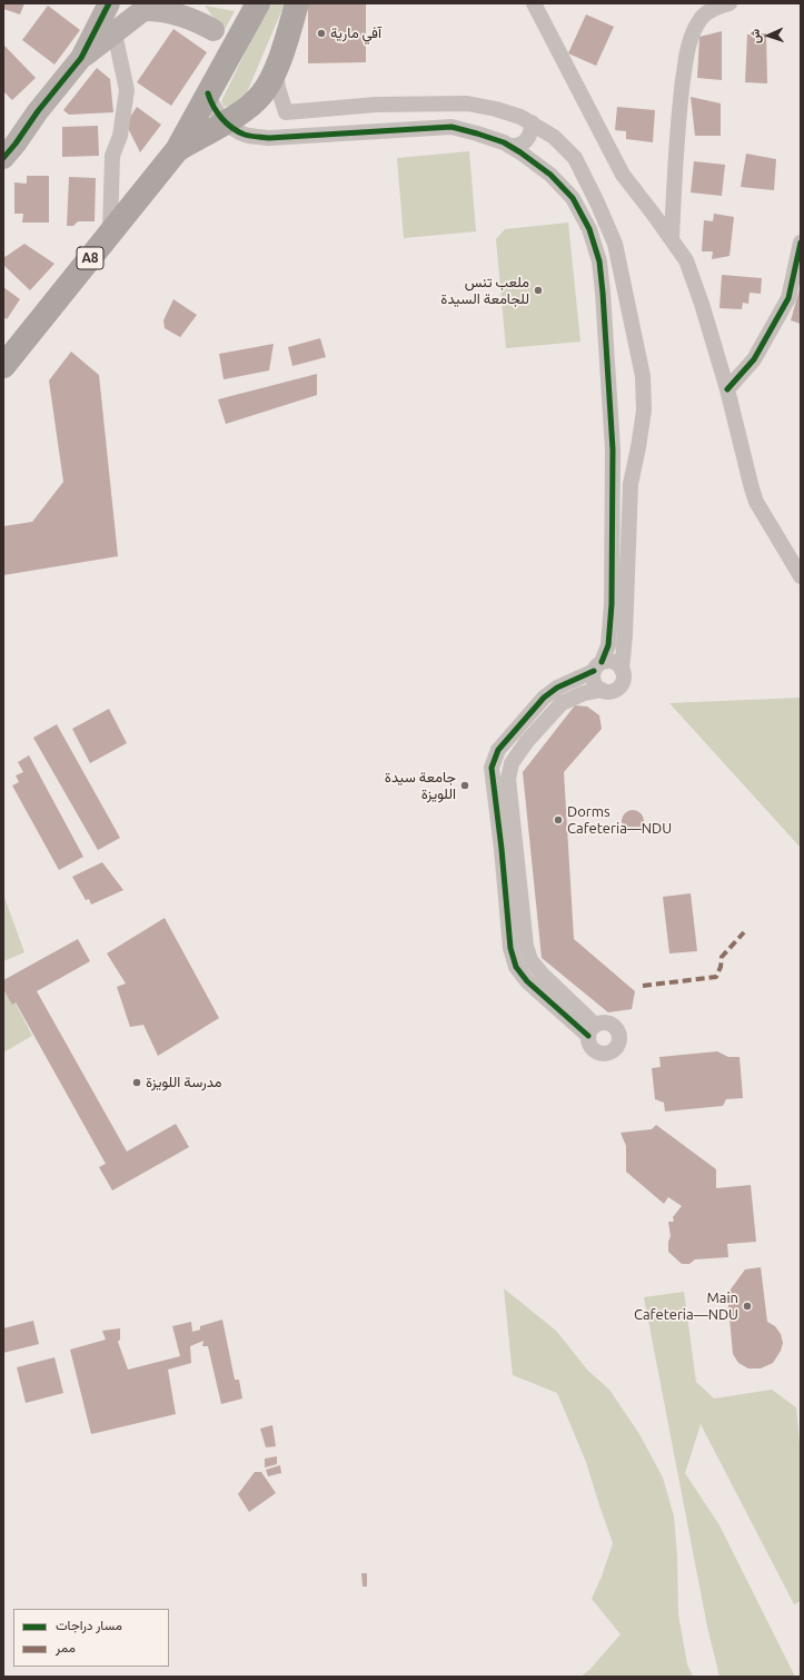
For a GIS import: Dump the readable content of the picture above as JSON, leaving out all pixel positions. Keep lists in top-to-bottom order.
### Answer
{
  "streets": {
    "highway": ["A8"]
  },
  "places": [
    "آفي مارية",
    "ملعب تنس للجامعة السيدة",
    "جامعة سيدة اللويزة",
    "Dorms Cafeteria—NDU",
    "مدرسة اللويزة",
    "Main Cafeteria—NDU"
  ],
  "legend": ["مسار دراجات", "ممر"],
  "north": "left"
}
